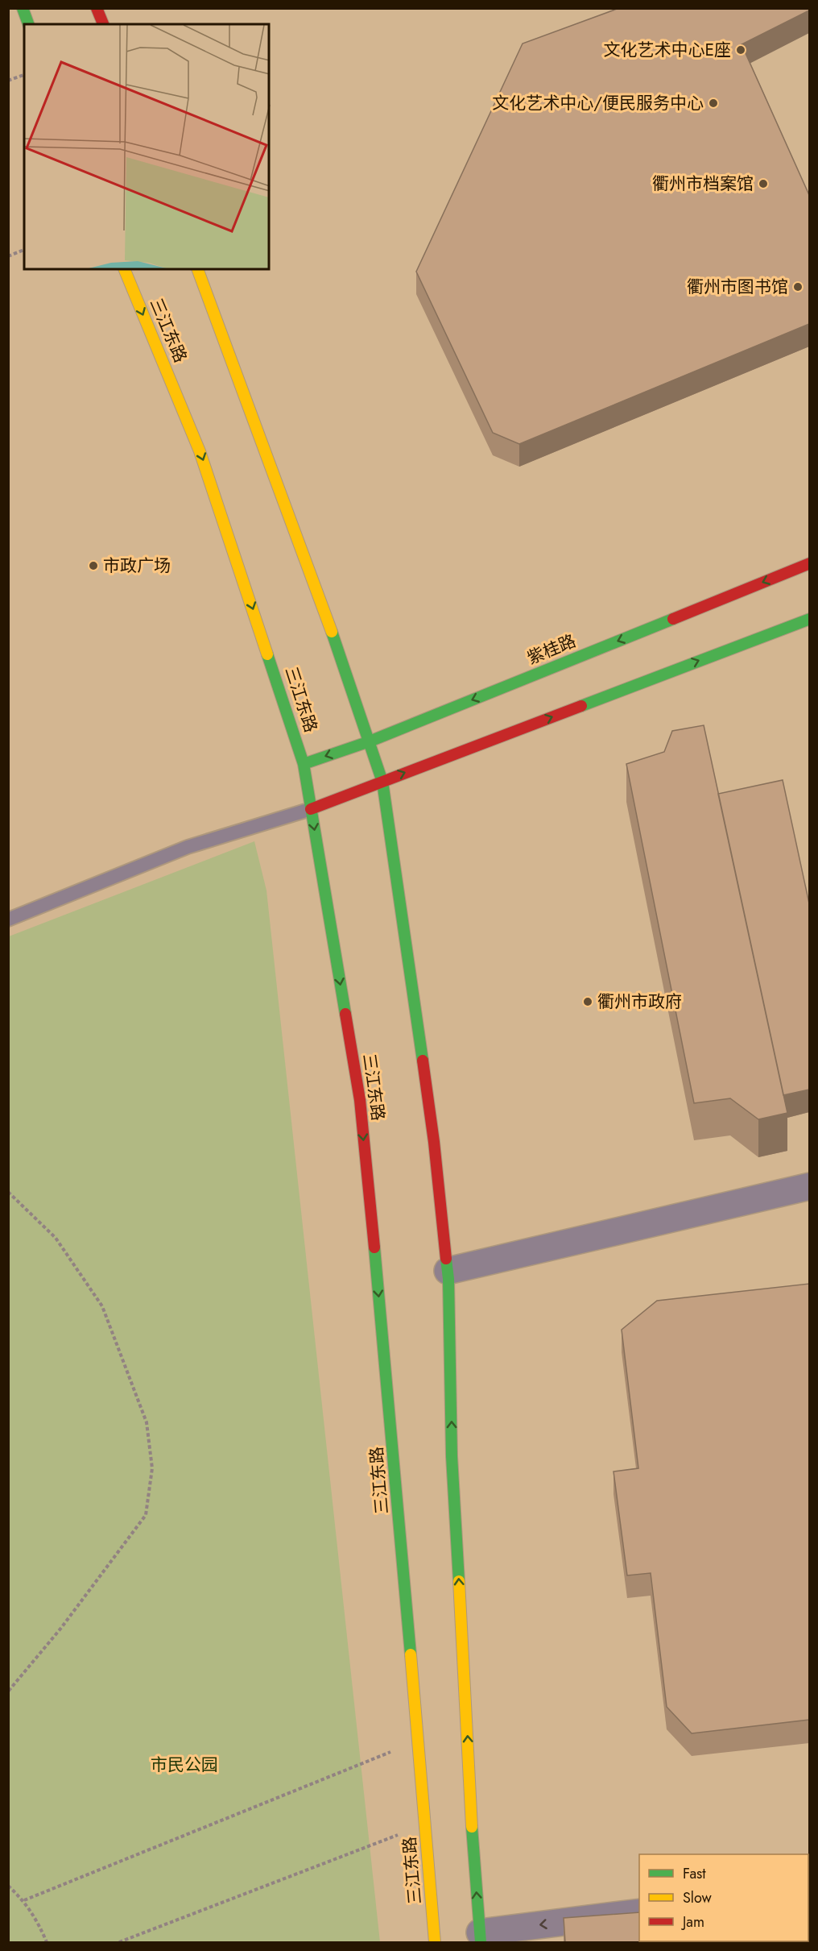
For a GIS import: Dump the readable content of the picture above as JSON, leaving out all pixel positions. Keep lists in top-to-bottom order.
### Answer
{
  "streets": {
    "main road": ["三江东路", "紫桂路"]
  },
  "crossings": [
    ["三江东路", "紫桂路"]
  ],
  "parks": ["市民公园"],
  "places": [
    "文化艺术中心E座",
    "文化艺术中心/便民服务中心",
    "衢州市档案馆",
    "衢州市图书馆",
    "市政广场",
    "衢州市政府"
  ],
  "legend": ["Fast", "Slow", "Jam"]
}
